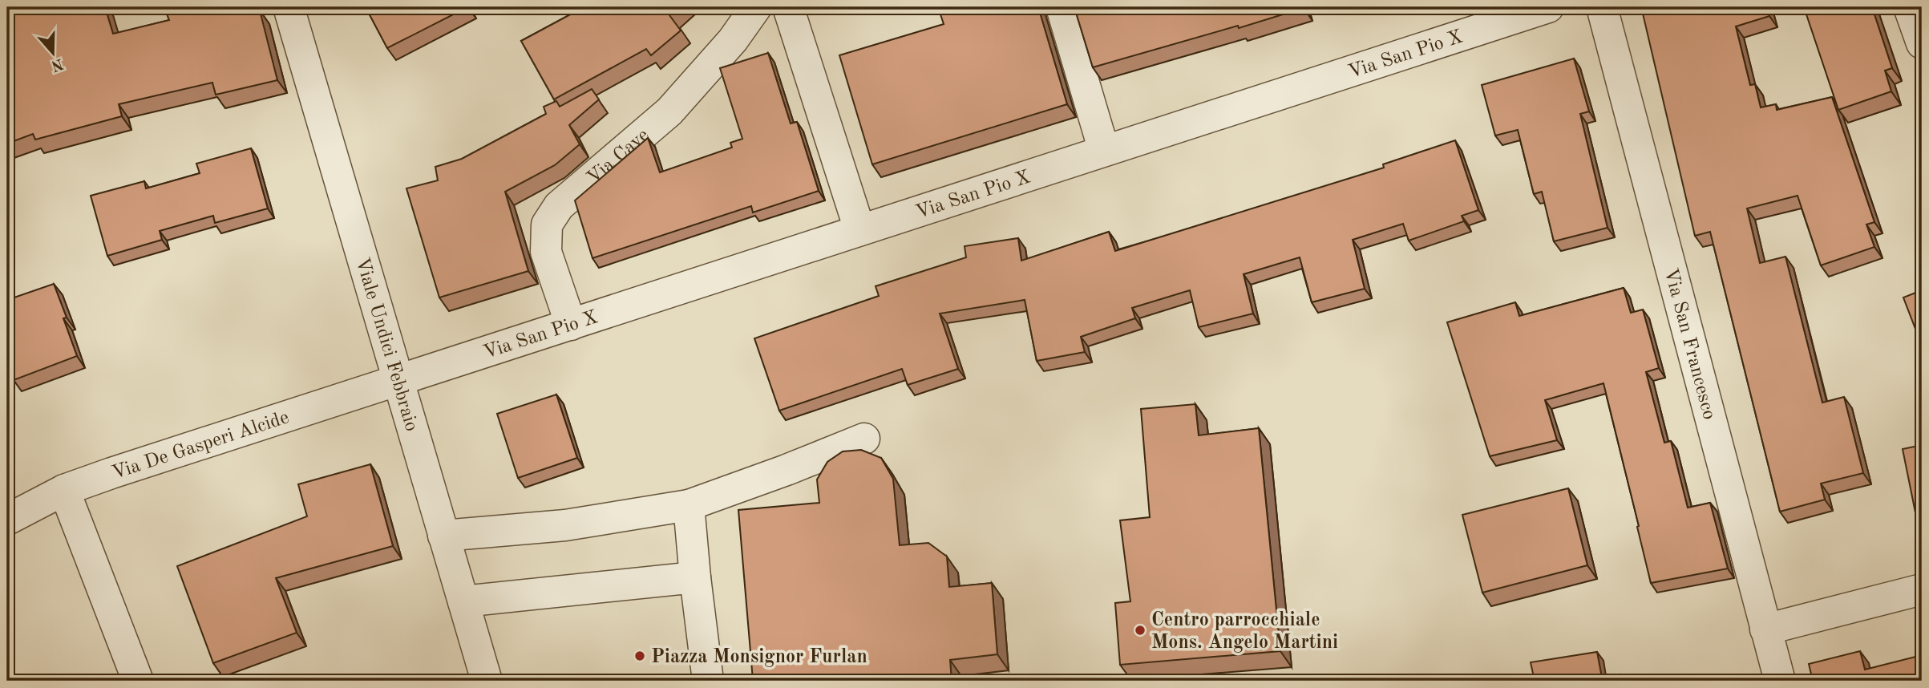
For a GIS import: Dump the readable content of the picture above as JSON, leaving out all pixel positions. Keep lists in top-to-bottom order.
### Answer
{
  "streets": {
    "street": [
      "Via San Pio X",
      "Via Cave",
      "Viale Undici Febbraio",
      "Via San Francesco",
      "Via De Gasperi Alcide"
    ]
  },
  "crossings": [
    ["Via San Pio X", "Via Cave"],
    ["Via San Pio X", "Viale Undici Febbraio"],
    ["Via San Pio X", "Via De Gasperi Alcide"],
    ["Viale Undici Febbraio", "Via De Gasperi Alcide"]
  ],
  "places": ["Centro parrocchiale Mons. Angelo Martini", "Piazza Monsignor Furlan"],
  "north": "bottom"
}
